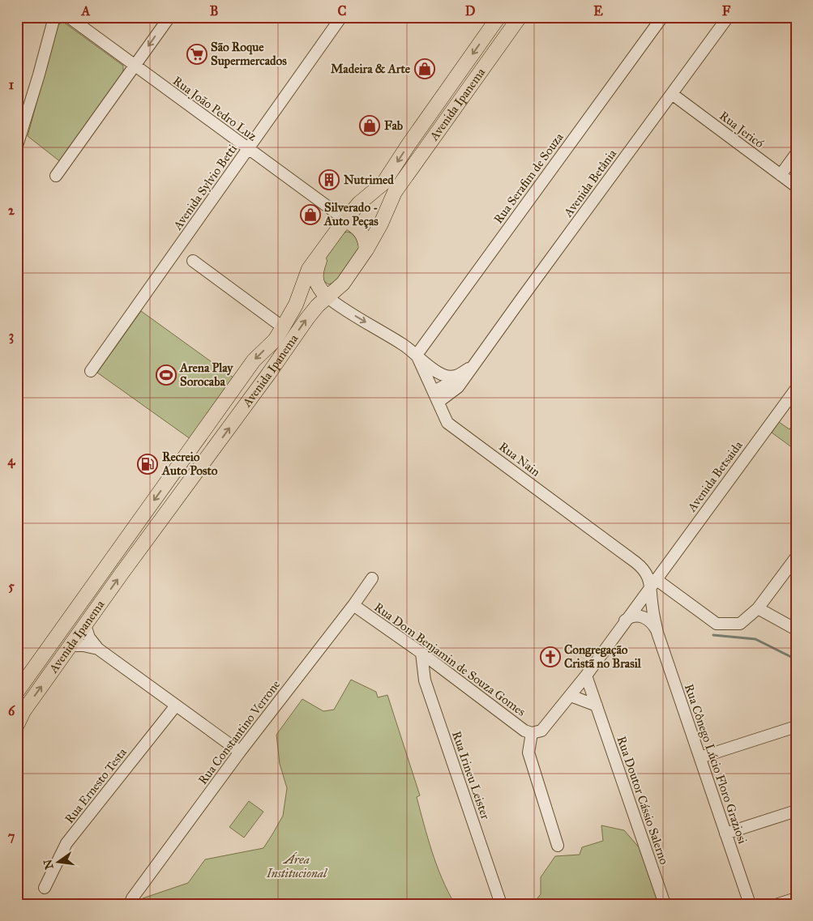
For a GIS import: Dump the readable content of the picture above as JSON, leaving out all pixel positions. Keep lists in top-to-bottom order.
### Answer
{
  "streets": {
    "main road": ["Avenida Ipanema"],
    "street": [
      "Rua João Pedro Luz",
      "Rua Jericó",
      "Rua Serafim de Souza",
      "Avenida Betânia",
      "Avenida Sylvio Betti",
      "Rua Nain",
      "Avenida Betsaida",
      "Rua Dom Benjamin de Souza Gomes",
      "Rua Constantino Verrone",
      "Rua Cônego Lúcio Floro Graziosi",
      "Rua Irineu Leister",
      "Rua Ernesto Testa",
      "Rua Doutor Cássio Salerno"
    ]
  },
  "crossings": [
    ["Avenida Ipanema", "Rua João Pedro Luz"],
    ["Rua João Pedro Luz", "Avenida Sylvio Betti"],
    ["Rua Jericó", "Avenida Betânia"],
    ["Rua Serafim de Souza", "Rua Nain"],
    ["Avenida Betânia", "Rua Nain"],
    ["Rua Nain", "Avenida Betsaida"],
    ["Rua Nain", "Rua Cônego Lúcio Floro Graziosi"],
    ["Avenida Betsaida", "Rua Dom Benjamin de Souza Gomes"],
    ["Avenida Betsaida", "Rua Cônego Lúcio Floro Graziosi"],
    ["Avenida Betsaida", "Rua Doutor Cássio Salerno"],
    ["Rua Dom Benjamin de Souza Gomes", "Rua Constantino Verrone"],
    ["Rua Dom Benjamin de Souza Gomes", "Rua Irineu Leister"]
  ],
  "parks": ["Área Institucional"],
  "places": {
    "supermarket": ["São Roque Supermercados"],
    "shop": ["Madeira & Arte", "Fab", "Silverado - Auto Peças"],
    "building": ["Nutrimed"],
    "sports": ["Arena Play Sorocaba"],
    "fuel station": ["Recreio Auto Posto"],
    "church": ["Congregação Cristã no Brasil"]
  },
  "north": "left",
  "grid": {
    "columns": [
      "A",
      "B",
      "C",
      "D",
      "E",
      "F"
    ],
    "rows": [
      "1",
      "2",
      "3",
      "4",
      "5",
      "6",
      "7"
    ]
  }
}
